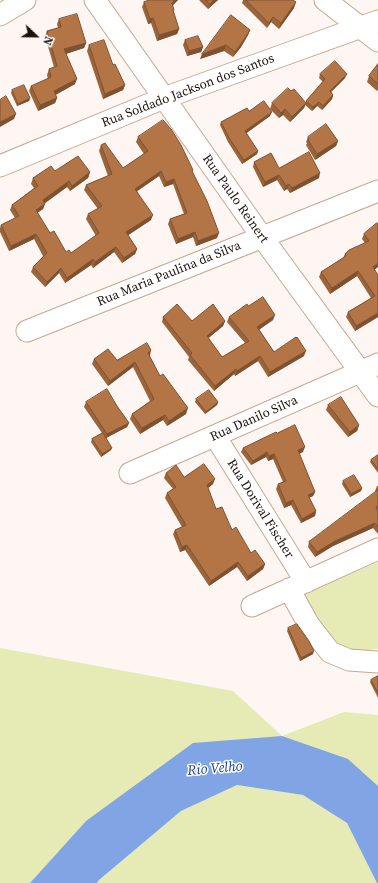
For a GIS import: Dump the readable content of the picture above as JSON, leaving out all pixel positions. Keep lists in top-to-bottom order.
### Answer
{
  "streets": {
    "street": [
      "Rua Soldado Jackson dos Santos",
      "Rua Paulo Reinert",
      "Rua Maria Paulina da Silva",
      "Rua Danilo Silva",
      "Rua Dorival Fischer"
    ]
  },
  "crossings": [
    ["Rua Soldado Jackson dos Santos", "Rua Paulo Reinert"],
    ["Rua Paulo Reinert", "Rua Maria Paulina da Silva"],
    ["Rua Paulo Reinert", "Rua Danilo Silva"],
    ["Rua Danilo Silva", "Rua Dorival Fischer"]
  ],
  "water": ["Rio Velho"],
  "north": "right"
}
